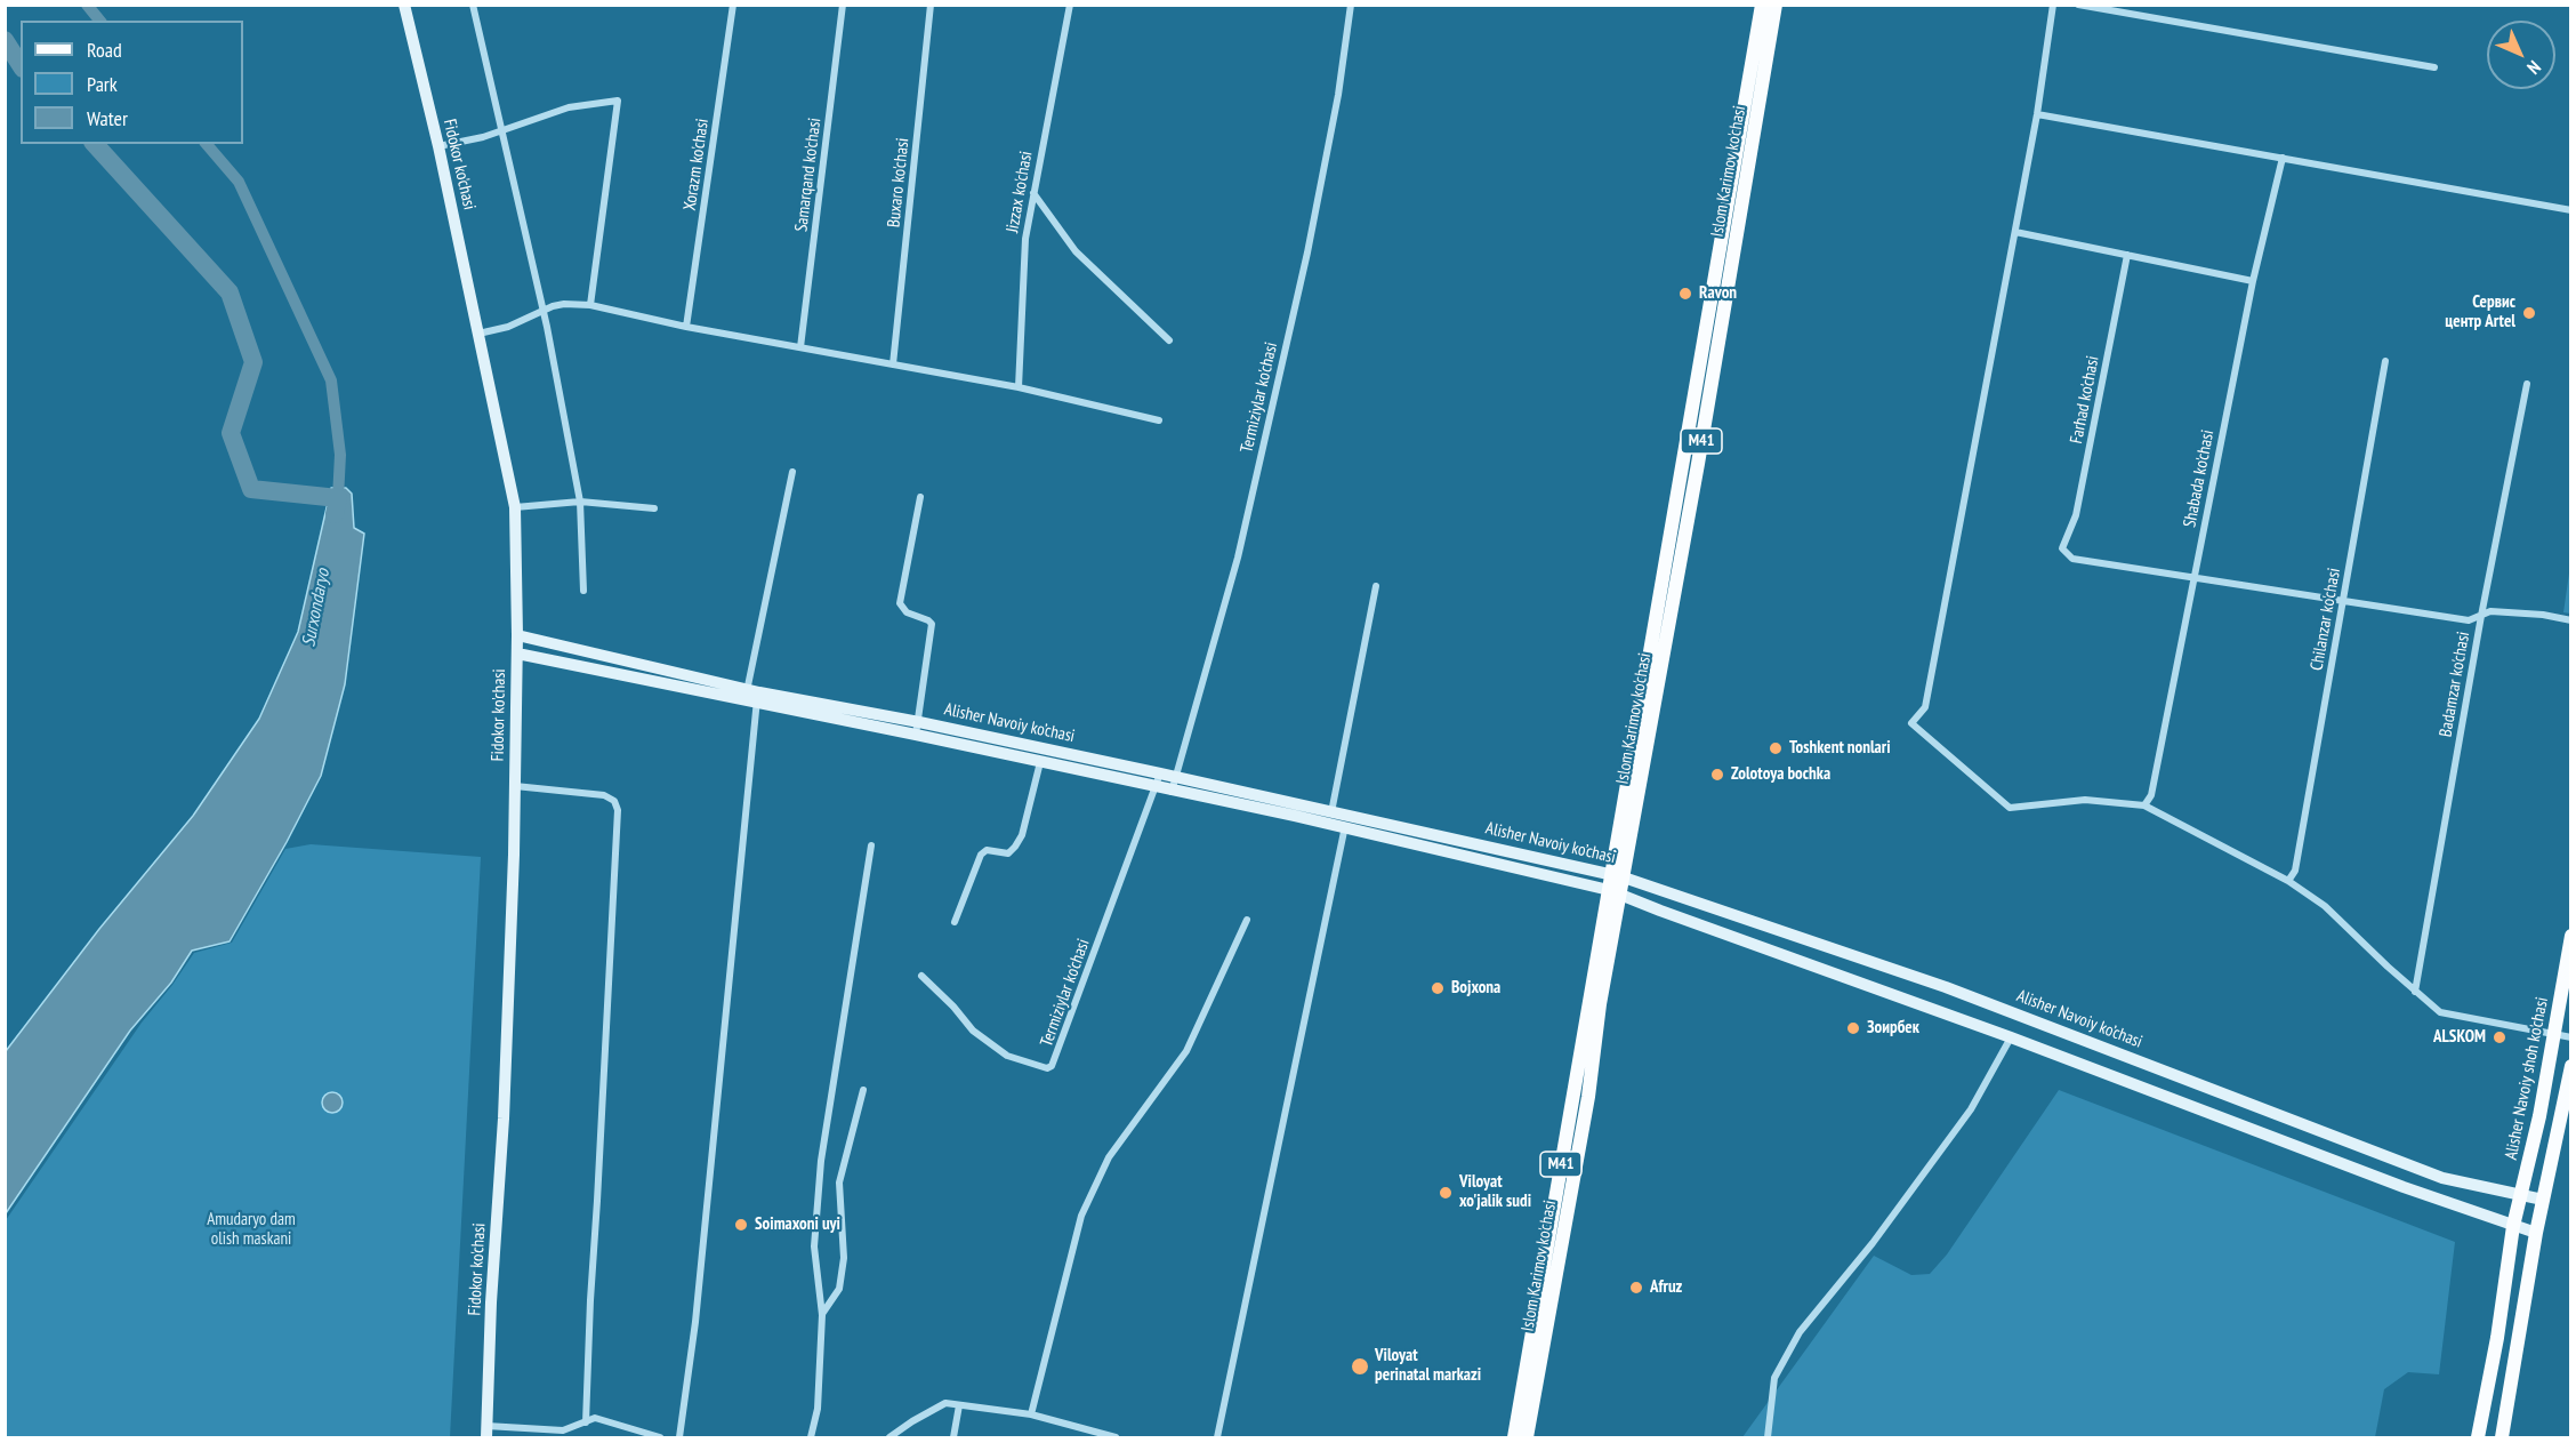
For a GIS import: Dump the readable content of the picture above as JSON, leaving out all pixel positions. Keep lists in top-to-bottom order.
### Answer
{
  "streets": {
    "main road": [
      "Fidokor ko'chasi",
      "Islom Karimov ko'chasi",
      "M41",
      "Alisher Navoiy ko’chasi",
      "Alisher Navoiy shoh ko'chasi"
    ],
    "street": [
      "Xorazm ko'chasi",
      "Samarqand ko'chasi",
      "Buxaro ko'chasi",
      "Jizzax ko'chasi",
      "Termiziylar ko'chasi",
      "Farhad ko'chasi",
      "Shabada ko'chasi",
      "Chilanzar ko'chasi",
      "Badamzar ko'chasi"
    ]
  },
  "crossings": [
    ["Fidokor ko'chasi", "Alisher Navoiy ko’chasi"],
    ["Islom Karimov ko'chasi", "Alisher Navoiy ko’chasi"],
    ["Termiziylar ko'chasi", "Alisher Navoiy ko’chasi"],
    ["Farhad ko'chasi", "Shabada ko'chasi"],
    ["Alisher Navoiy ko’chasi", "Alisher Navoiy shoh ko'chasi"]
  ],
  "water": ["Surxondaryo"],
  "parks": ["Amudaryo dam olish maskani"],
  "places": [
    "Ravon",
    "Сервис центр Artel",
    "Toshkent nonlari",
    "Zolotoya bochka",
    "Bojxona",
    "Зоирбек",
    "ALSKOM",
    "Viloyat xo'jalik sudi",
    "Soimaxoni uyi",
    "Afruz",
    "Viloyat perinatal markazi"
  ],
  "legend": ["Road", "Park", "Water"],
  "north": "bottom right"
}
